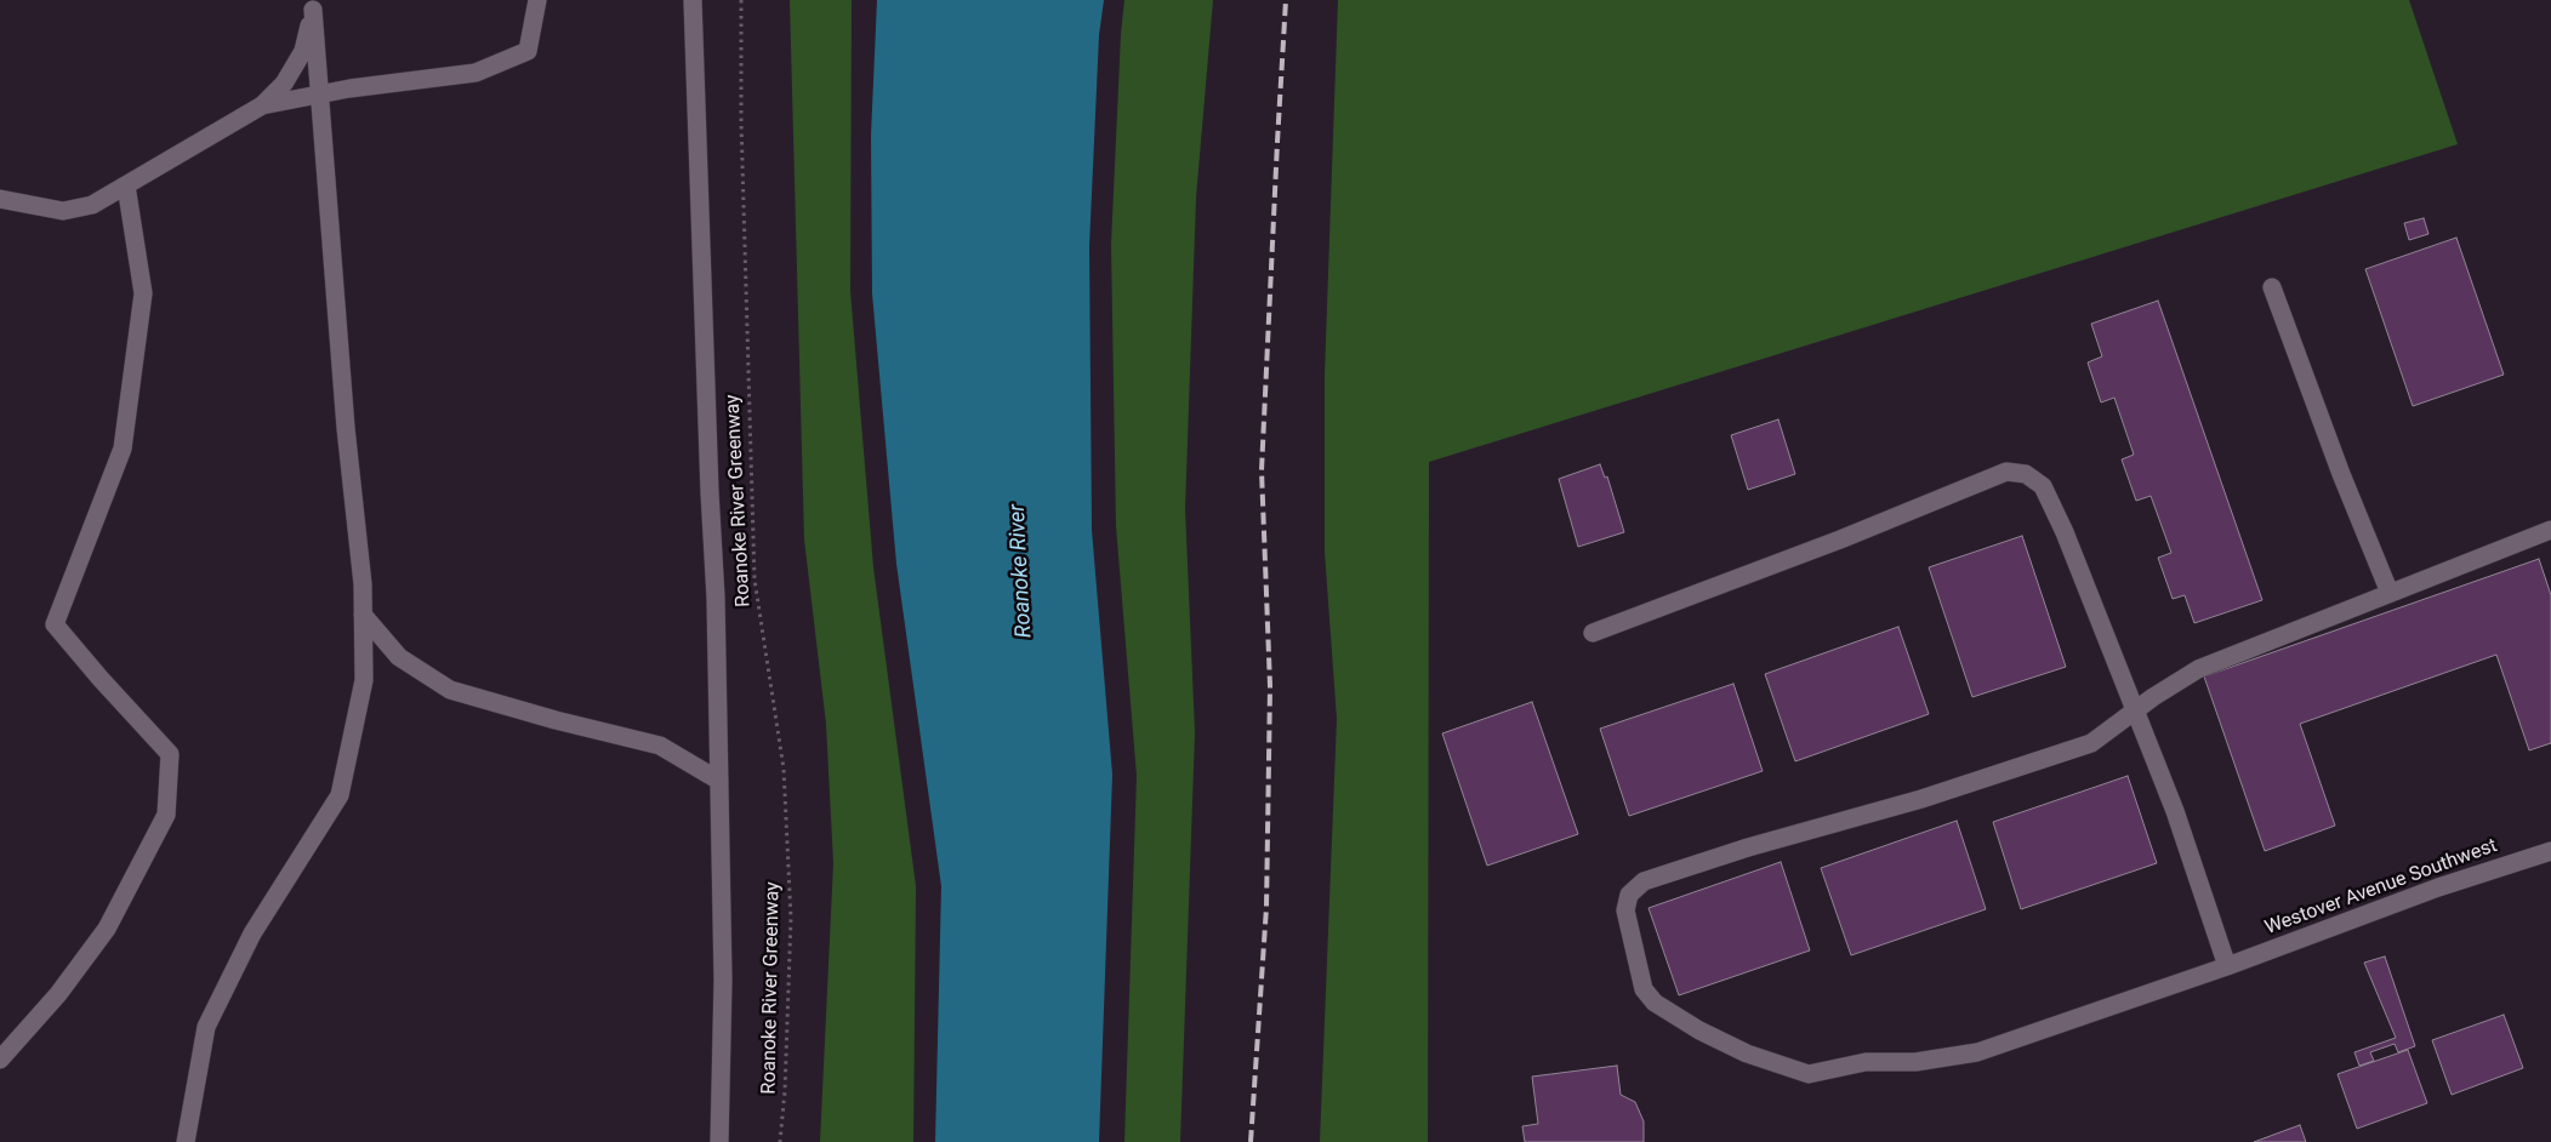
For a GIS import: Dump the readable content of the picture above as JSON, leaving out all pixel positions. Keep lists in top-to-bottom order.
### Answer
{
  "streets": {
    "street": ["Westover Avenue Southwest"],
    "path": ["Roanoke River Greenway"]
  },
  "water": ["Roanoke River"]
}
